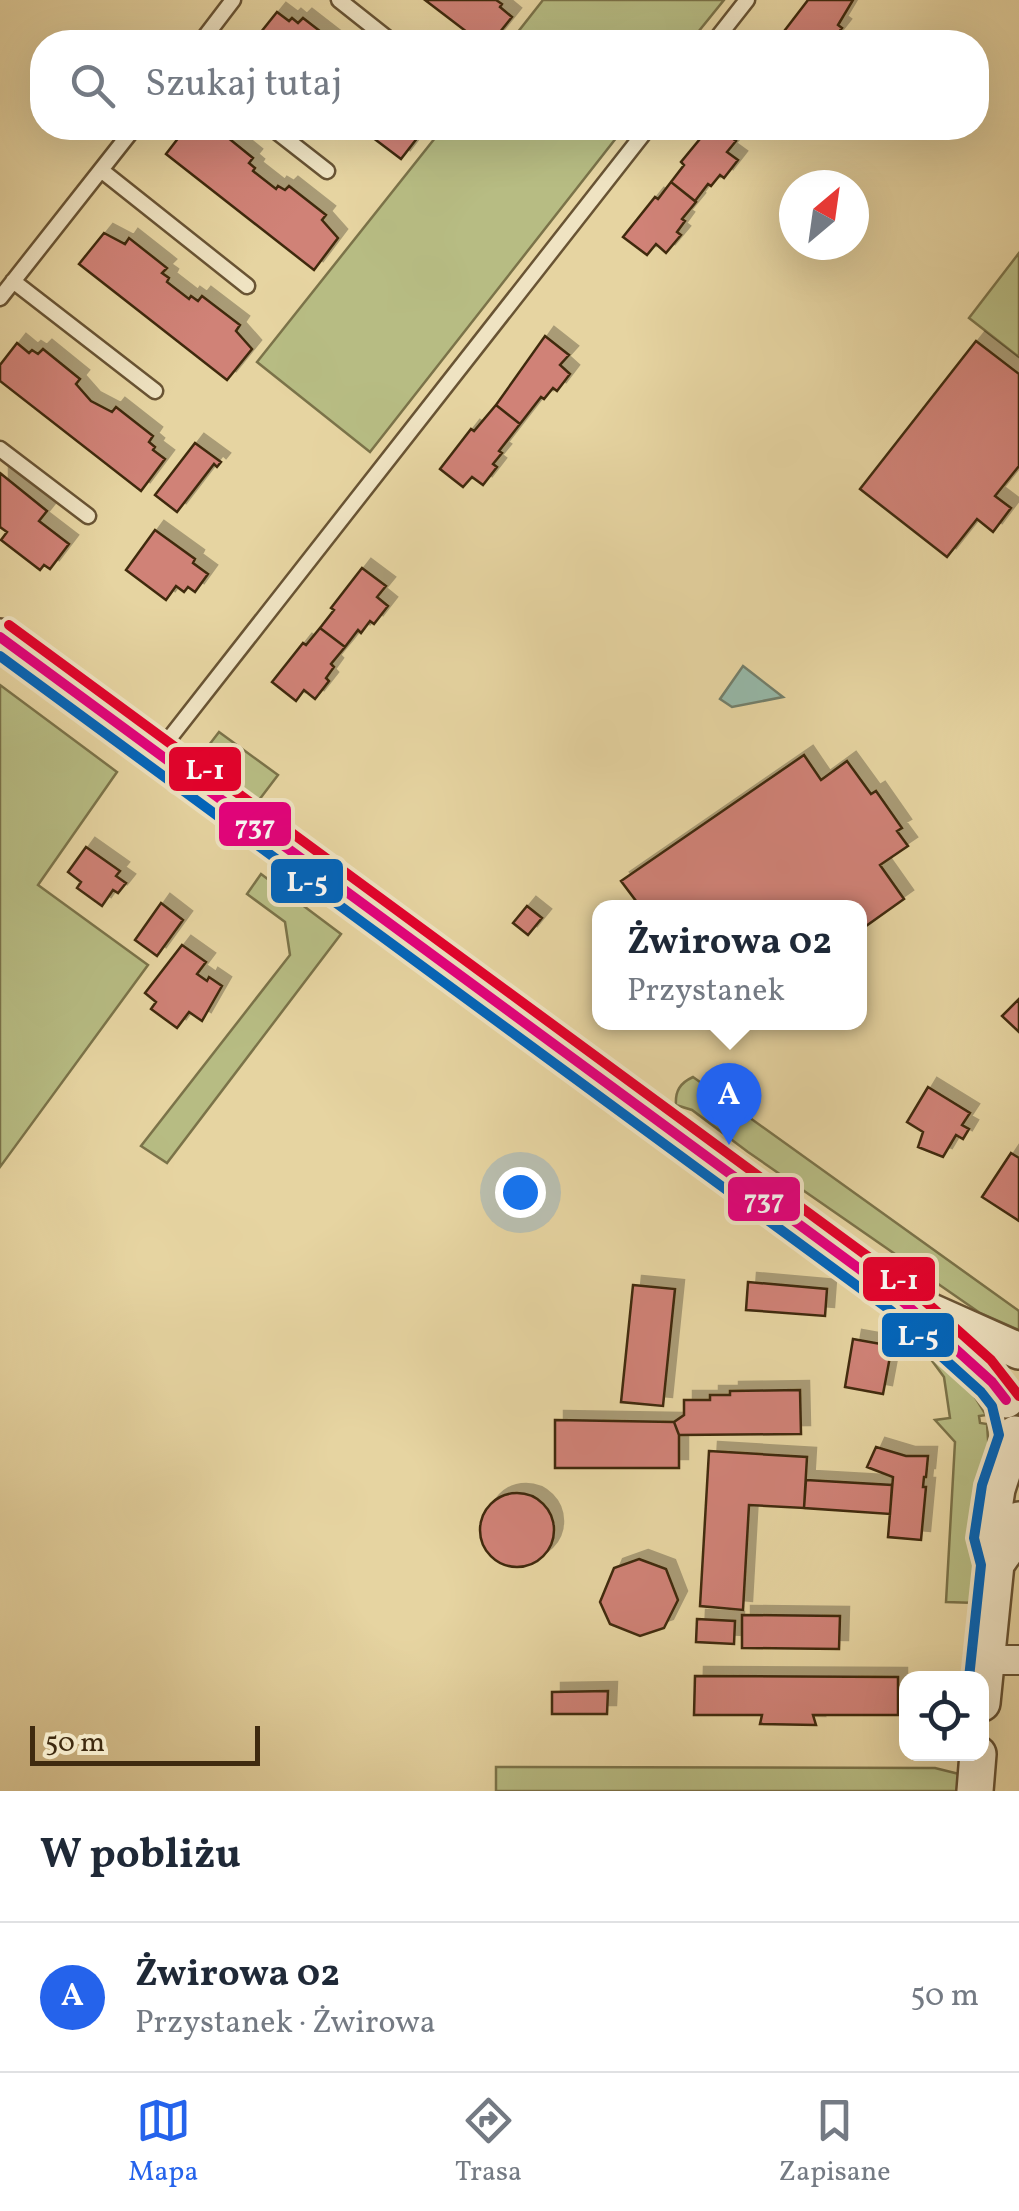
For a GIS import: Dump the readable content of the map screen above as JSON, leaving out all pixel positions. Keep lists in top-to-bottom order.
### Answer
{
  "lines": ["transit line L-1", "transit line 737", "transit line L-5"],
  "scale_bar": "50 m",
  "north": "top right",
  "page": {
    "search": "Szukaj tutaj",
    "popup": ["Żwirowa 02", "Przystanek"],
    "pins": "A",
    "scale": "50 m",
    "heading": "W pobliżu",
    "list": [
      {
        "mark": "A",
        "name": "Żwirowa 02",
        "note": "Przystanek · Żwirowa",
        "value": "50 m"
      }
    ],
    "nav": ["Mapa", "Trasa", "Zapisane"]
  }
}
